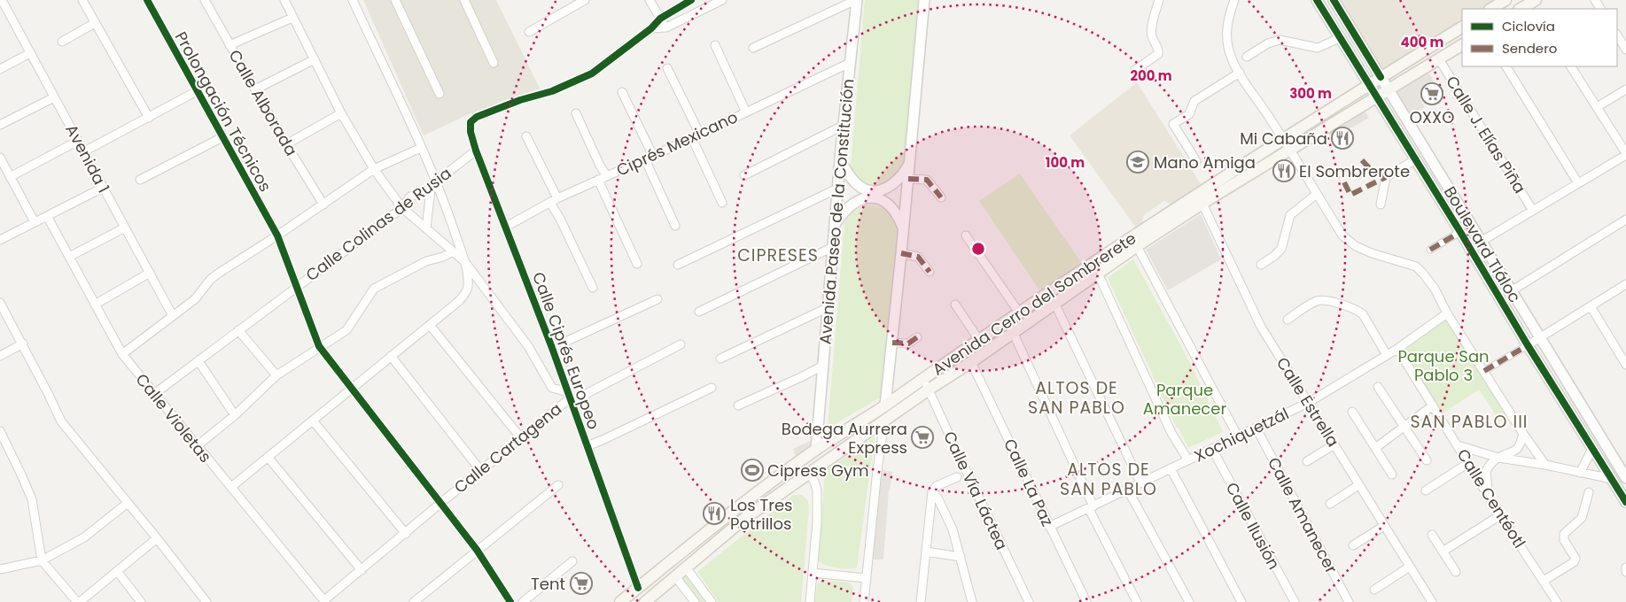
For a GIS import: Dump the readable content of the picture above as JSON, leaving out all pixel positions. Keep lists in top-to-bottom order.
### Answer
{
  "streets": {
    "main road": ["Avenida Cerro del Sombrerete"],
    "street": [
      "Calle Alborada",
      "Prolongación Técnicos",
      "Calle J. Elías Piña",
      "Ciprés Mexicano",
      "Avenida 1",
      "Avenida Paseo de la Constitución",
      "Calle Colinas de Rusia",
      "Boulevard Tláloc",
      "Calle Ciprés Europeo",
      "Calle Estrella",
      "Calle Violetas",
      "Xochiquetzál",
      "Calle Cartagena",
      "Calle La Paz",
      "Calle Vía Láctea",
      "Calle Centéotl",
      "Calle Amanecer",
      "Calle Ilusión"
    ]
  },
  "crossings": [
    ["Prolongación Técnicos", "Calle Colinas de Rusia"],
    ["Prolongación Técnicos", "Calle Cartagena"],
    ["Calle J. Elías Piña", "Avenida Cerro del Sombrerete"],
    ["Ciprés Mexicano", "Avenida Paseo de la Constitución"],
    ["Ciprés Mexicano", "Calle Ciprés Europeo"],
    ["Avenida Paseo de la Constitución", "Avenida Cerro del Sombrerete"],
    ["Calle Colinas de Rusia", "Calle Ciprés Europeo"],
    ["Calle Colinas de Rusia", "Calle Violetas"],
    ["Boulevard Tláloc", "Avenida Cerro del Sombrerete"],
    ["Avenida Cerro del Sombrerete", "Calle Ciprés Europeo"],
    ["Avenida Cerro del Sombrerete", "Calle Estrella"],
    ["Avenida Cerro del Sombrerete", "Calle La Paz"],
    ["Avenida Cerro del Sombrerete", "Calle Vía Láctea"],
    ["Calle Ciprés Europeo", "Calle Cartagena"],
    ["Calle Estrella", "Xochiquetzál"],
    ["Calle Violetas", "Calle Cartagena"],
    ["Xochiquetzál", "Calle La Paz"],
    ["Xochiquetzál", "Calle Centéotl"],
    ["Xochiquetzál", "Calle Amanecer"],
    ["Xochiquetzál", "Calle Ilusión"]
  ],
  "districts": [
    "CIPRESES",
    "ALTOS DE SAN PABLO",
    "SAN PABLO III",
    "ALTOS DE SAN PABLO"
  ],
  "parks": ["Parque San Pablo 3", "Parque Amanecer"],
  "places": {
    "supermarket": ["OXXO", "Bodega Aurrera Express", "Tent"],
    "restaurant": ["Mi Cabaña", "El Sombrerote", "Los Tres Potrillos"],
    "school or university": ["Mano Amiga"],
    "sports": ["Cipress Gym"]
  },
  "legend": ["Ciclovía", "Sendero"],
  "rings": [
    "400 m",
    "200 m",
    "300 m",
    "100 m"
  ]
}
